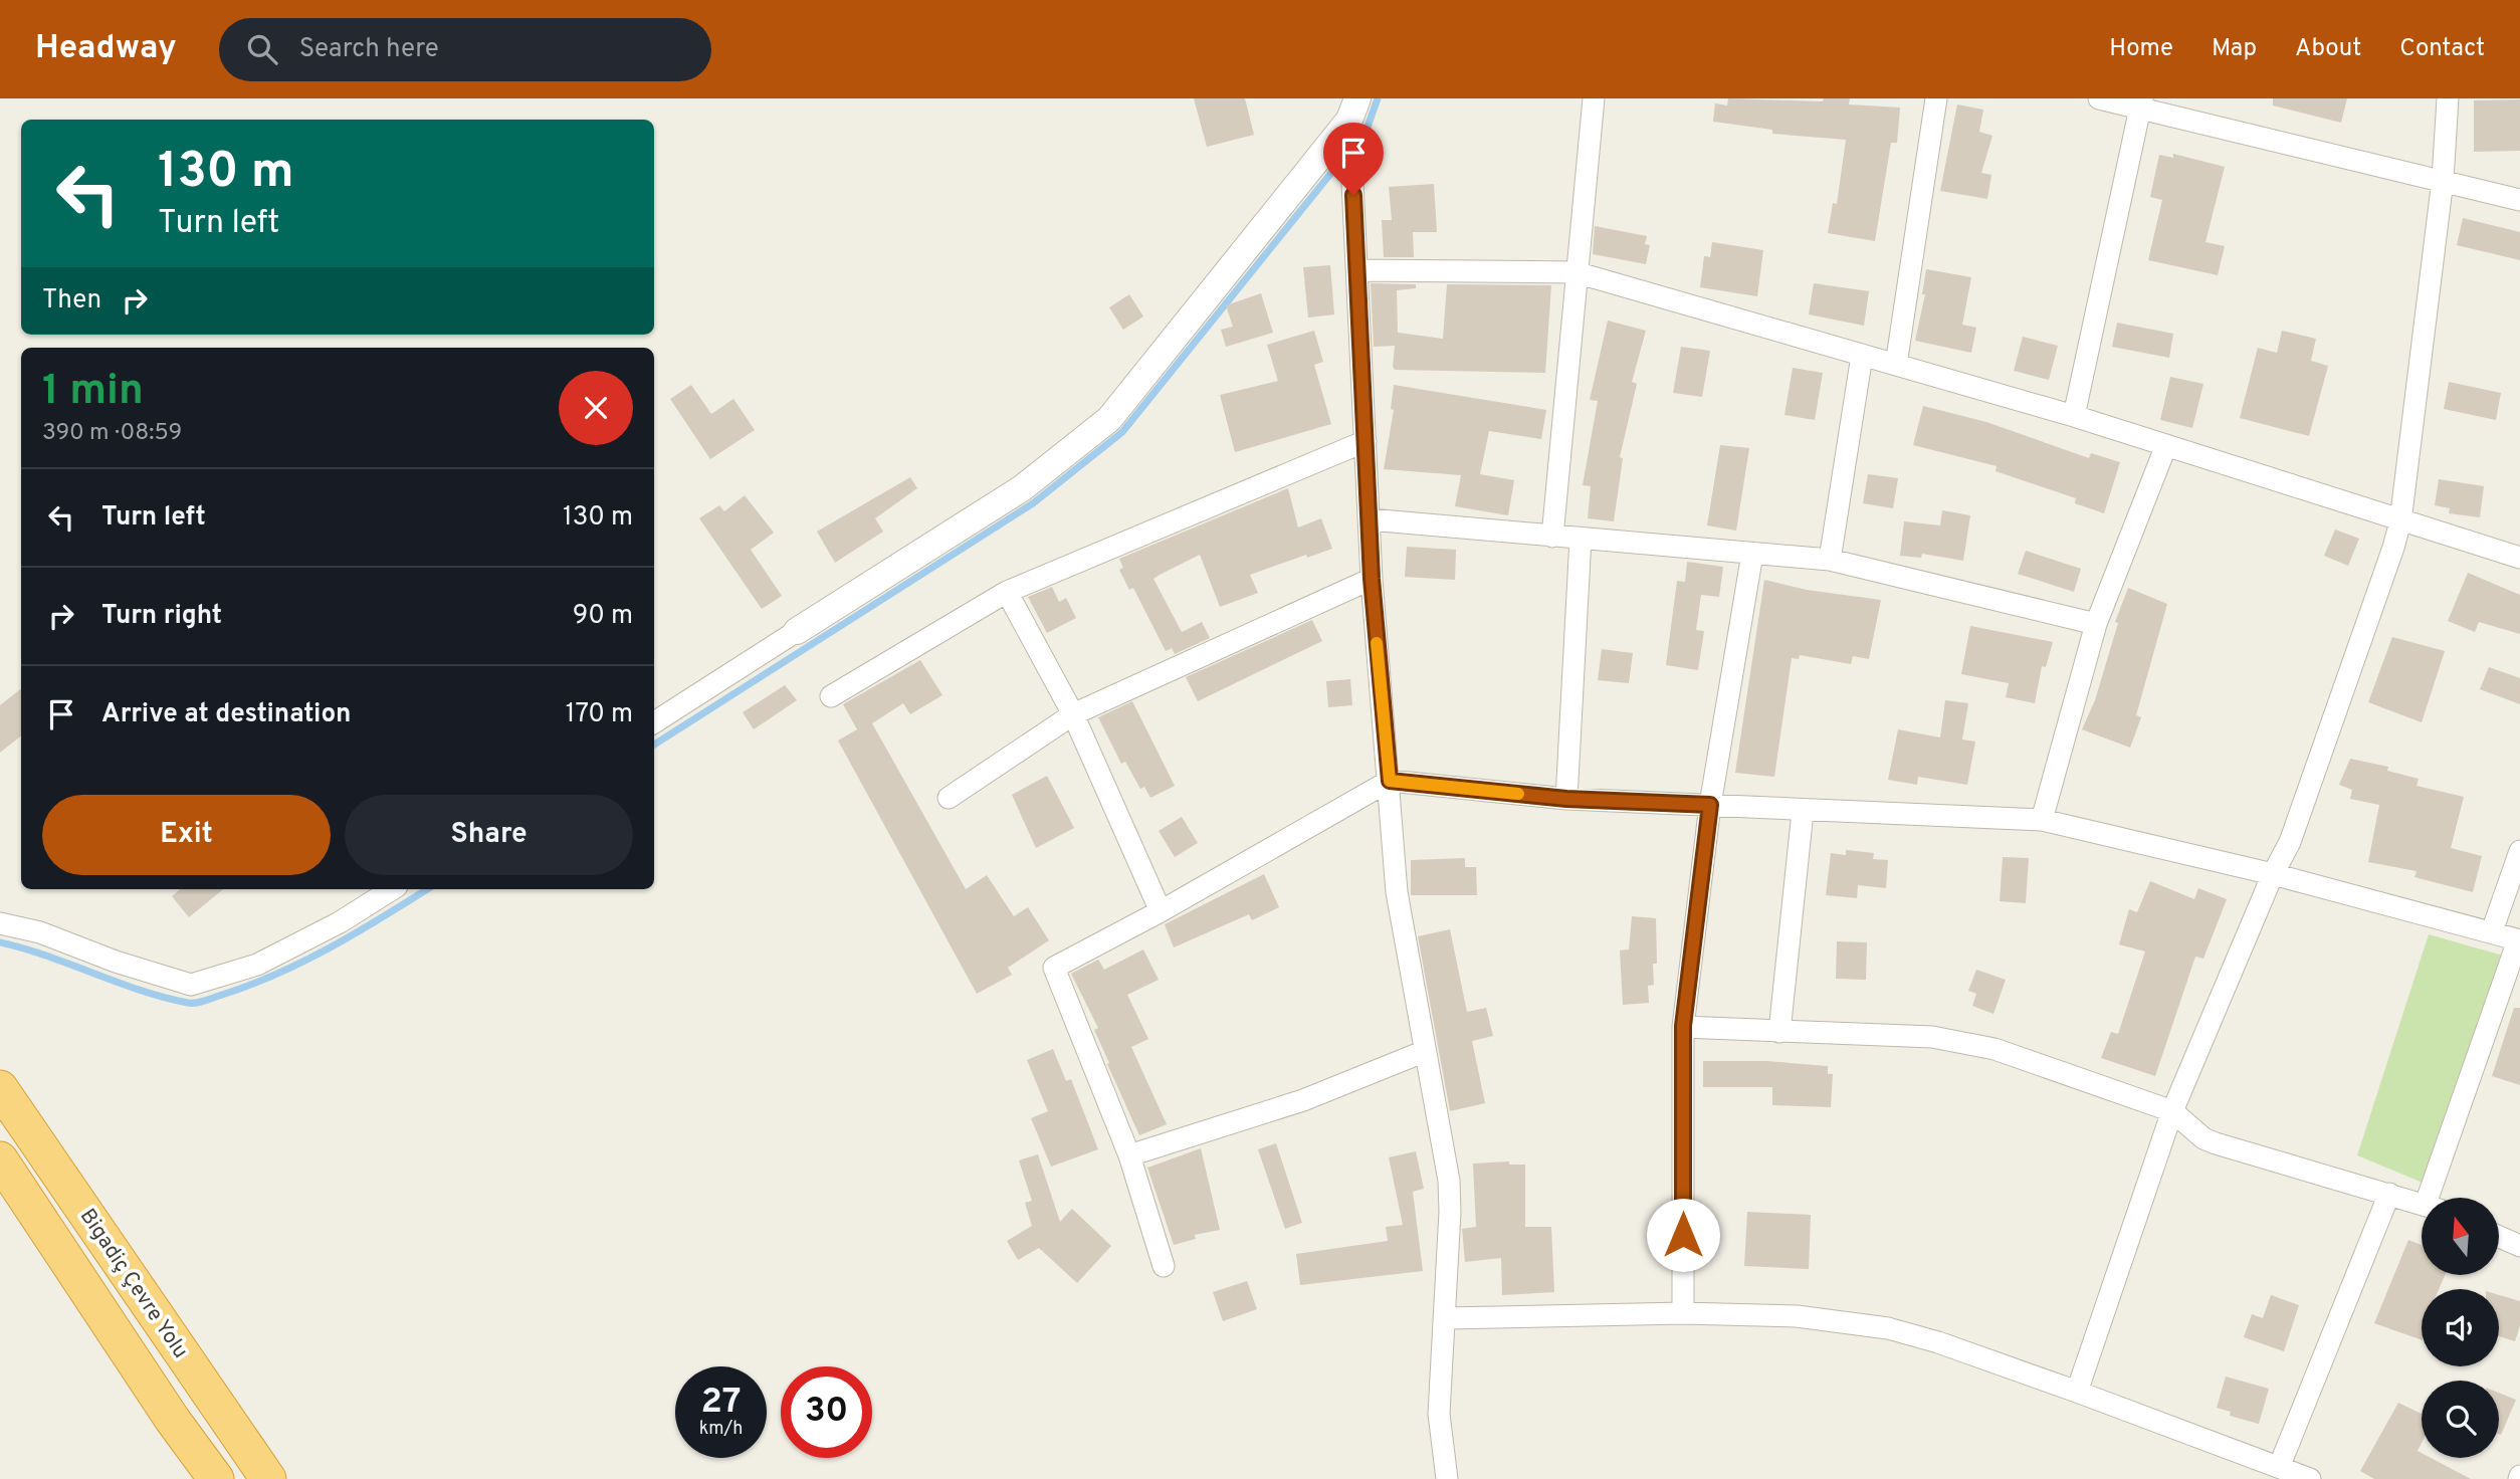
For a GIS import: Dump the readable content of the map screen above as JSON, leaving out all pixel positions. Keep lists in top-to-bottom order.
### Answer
{
  "streets": {
    "highway": ["Bigadiç Çevre Yolu"]
  },
  "north": "top",
  "page": {
    "header": "Headway",
    "search": "Search here",
    "nav": [
      "Home",
      "Map",
      "About",
      "Contact"
    ],
    "turn": ["130 m", "Turn left"],
    "then": "Then",
    "heading": ["1 min", "390 m · 08:59"],
    "list": [
      {
        "name": "Turn left",
        "value": "130 m"
      },
      {
        "name": "Turn right",
        "value": "90 m"
      },
      {
        "name": "Arrive at destination",
        "value": "170 m"
      }
    ],
    "buttons": ["Exit", "Share"],
    "speed": "27 km/h",
    "limit": "30"
  }
}
